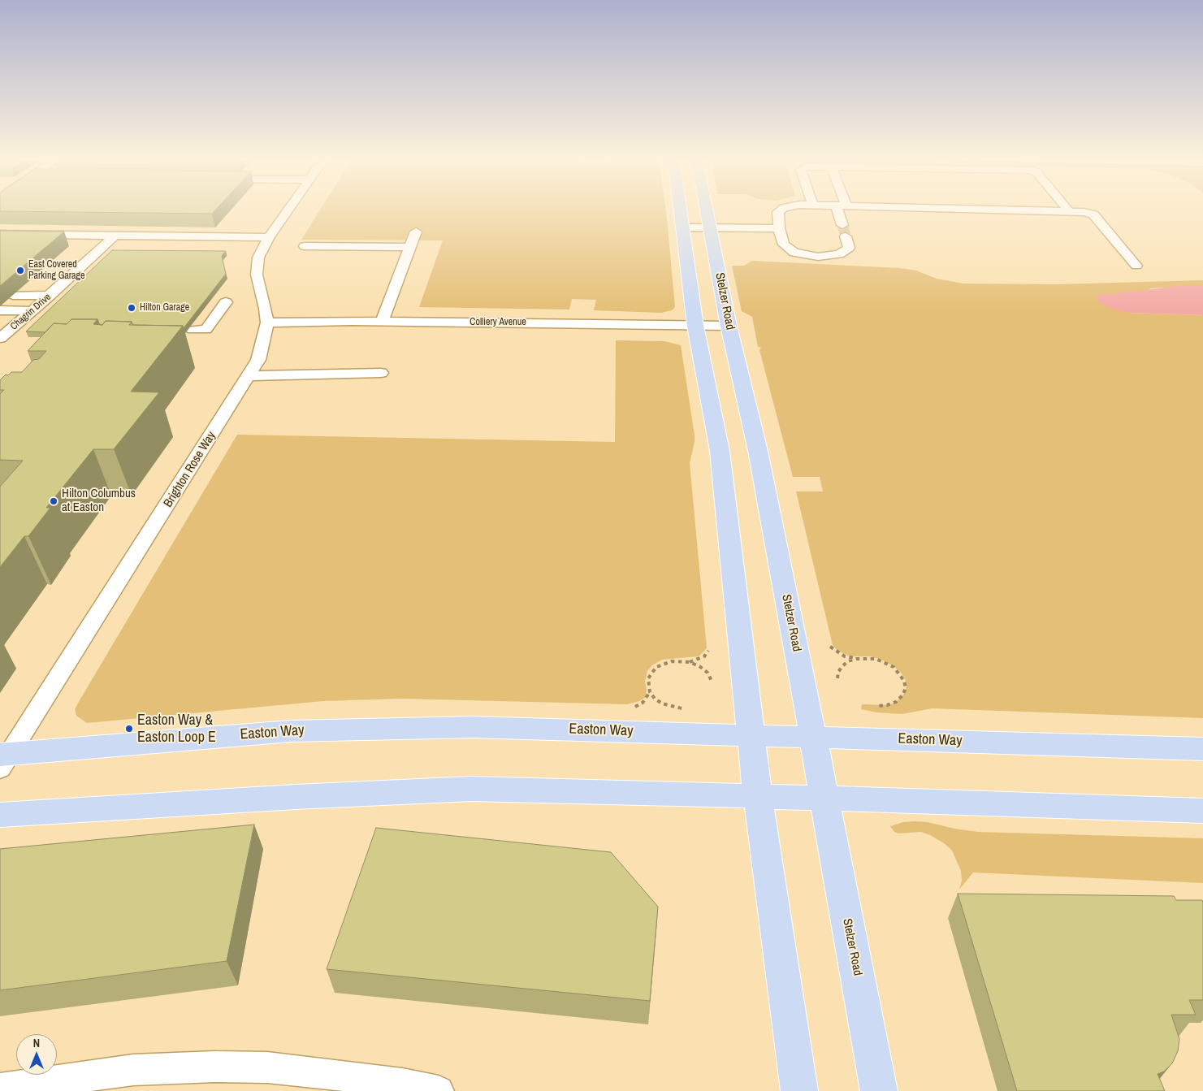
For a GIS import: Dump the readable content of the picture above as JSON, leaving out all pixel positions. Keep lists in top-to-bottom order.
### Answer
{
  "streets": {
    "main road": ["Stelzer Road", "Easton Way"],
    "street": ["Chagrin Drive", "Colliery Avenue", "Brighton Rose Way"]
  },
  "crossings": [
    ["Stelzer Road", "Colliery Avenue"],
    ["Stelzer Road", "Easton Way"],
    ["Colliery Avenue", "Brighton Rose Way"],
    ["Brighton Rose Way", "Easton Way"]
  ],
  "places": [
    "East Covered Parking Garage",
    "Hilton Garage",
    "Hilton Columbus at Easton",
    "Easton Way & Easton Loop E"
  ],
  "north": "top"
}
